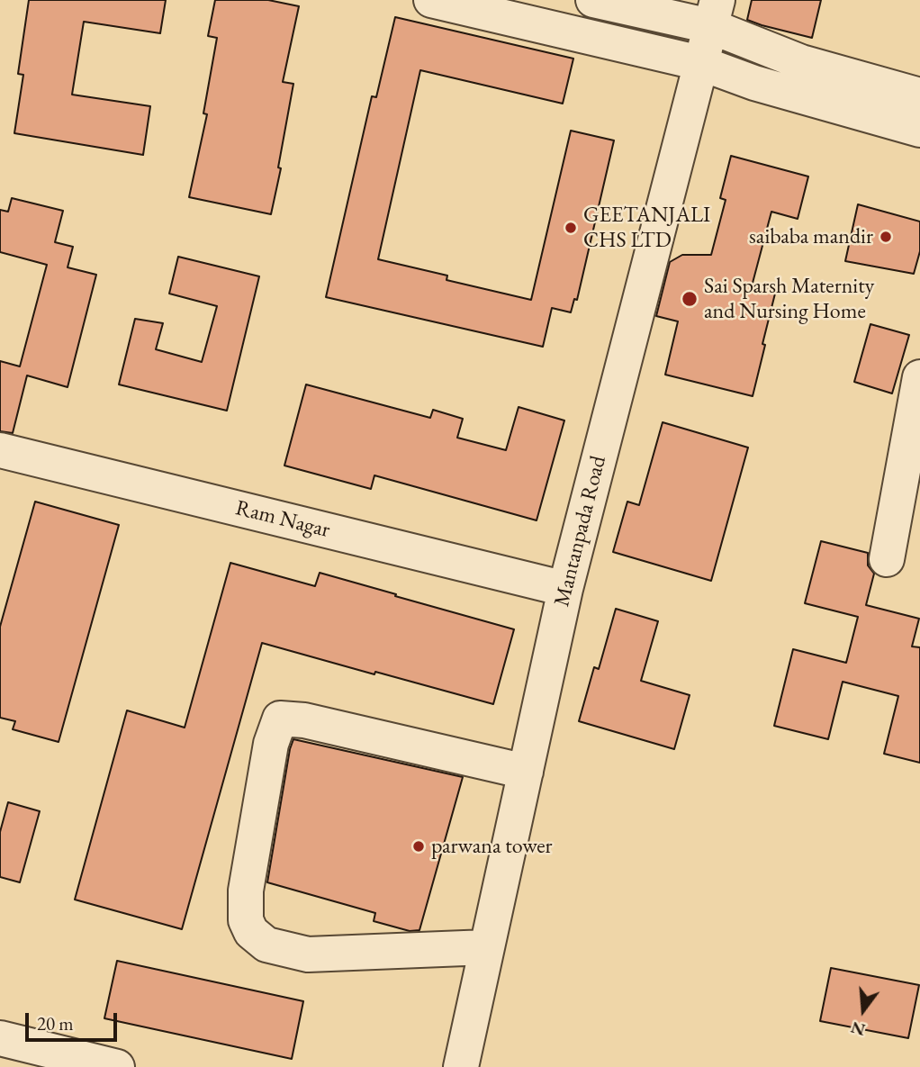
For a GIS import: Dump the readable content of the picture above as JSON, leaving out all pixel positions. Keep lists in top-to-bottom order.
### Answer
{
  "streets": {
    "street": ["Ram Nagar", "Mantanpada Road"]
  },
  "crossings": [
    ["Ram Nagar", "Mantanpada Road"]
  ],
  "places": [
    "GEETANJALI CHS LTD",
    "saibaba mandir",
    "Sai Sparsh Maternity and Nursing Home",
    "parwana tower"
  ],
  "scale_bar": "20 m",
  "north": "bottom"
}
